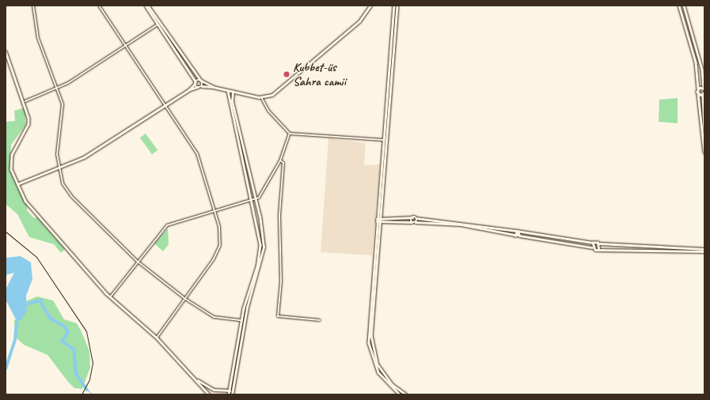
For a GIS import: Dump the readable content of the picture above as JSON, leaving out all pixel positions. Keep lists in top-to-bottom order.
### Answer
{
  "places": ["Kubbet-üs Sahra camii"]
}
